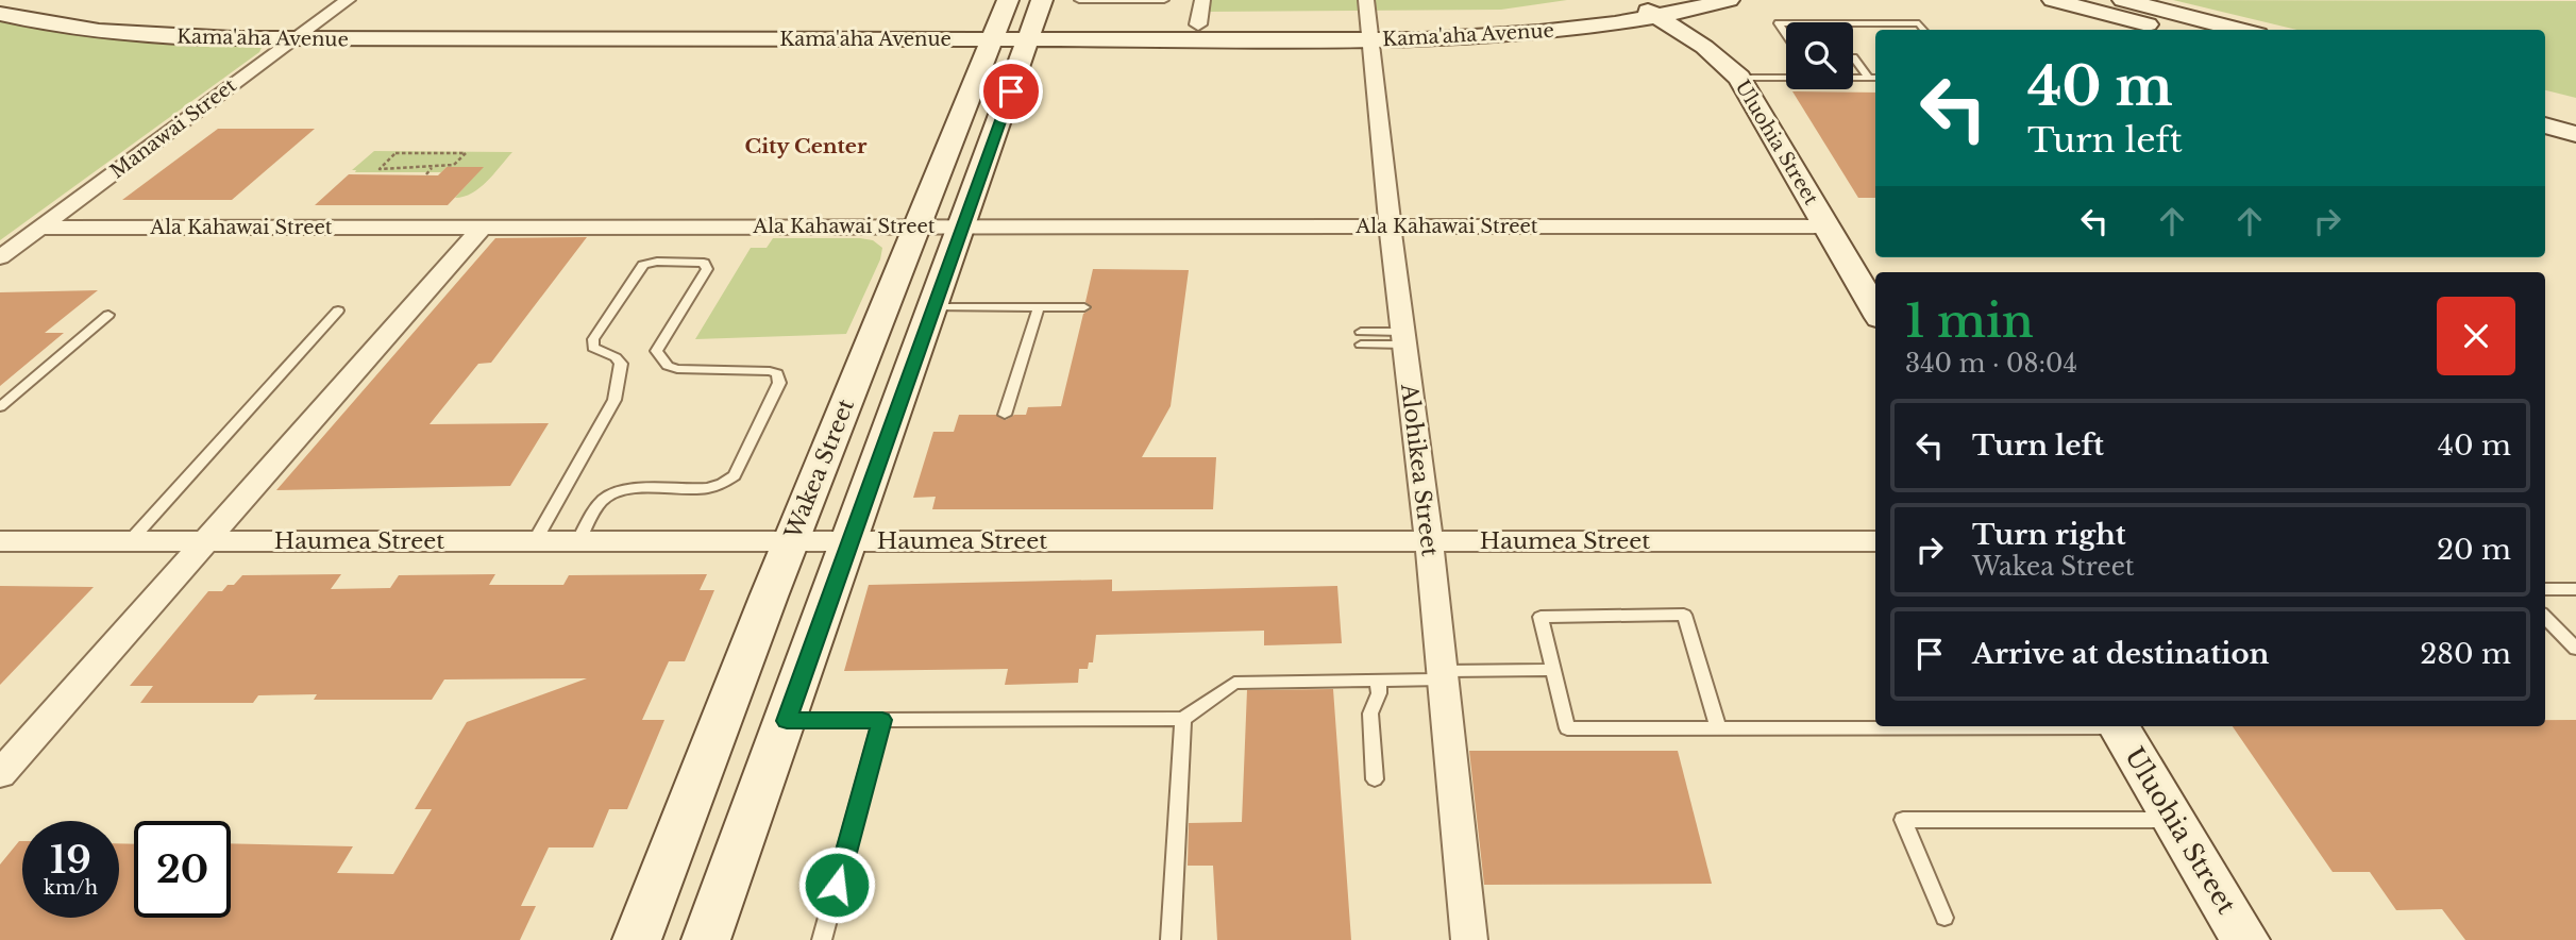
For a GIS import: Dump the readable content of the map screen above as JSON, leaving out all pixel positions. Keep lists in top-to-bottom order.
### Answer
{
  "streets": {
    "street": [
      "Kama'aha Avenue",
      "Manawai Street",
      "Uluohia Street",
      "Ala Kahawai Street",
      "Wakea Street",
      "Alohikea Street",
      "Haumea Street"
    ]
  },
  "crossings": [
    ["Kama'aha Avenue", "Manawai Street"],
    ["Kama'aha Avenue", "Uluohia Street"],
    ["Kama'aha Avenue", "Wakea Street"],
    ["Kama'aha Avenue", "Alohikea Street"],
    ["Manawai Street", "Ala Kahawai Street"],
    ["Uluohia Street", "Ala Kahawai Street"],
    ["Ala Kahawai Street", "Wakea Street"],
    ["Ala Kahawai Street", "Alohikea Street"],
    ["Wakea Street", "Haumea Street"],
    ["Alohikea Street", "Haumea Street"]
  ],
  "districts": ["City Center"],
  "page": {
    "turn": ["40 m", "Turn left"],
    "heading": ["1 min", "340 m · 08:04"],
    "list": [
      {
        "name": "Turn left",
        "value": "40 m"
      },
      {
        "name": "Turn right",
        "note": "Wakea Street",
        "value": "20 m"
      },
      {
        "name": "Arrive at destination",
        "value": "280 m"
      }
    ],
    "speed": "19 km/h",
    "limit": "20"
  }
}
